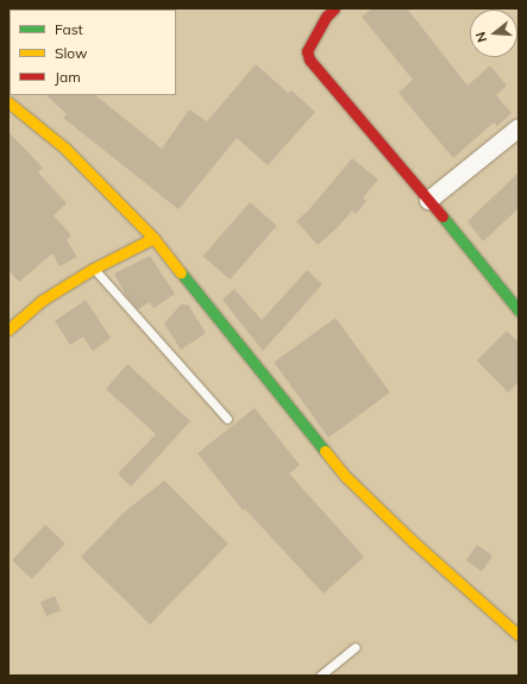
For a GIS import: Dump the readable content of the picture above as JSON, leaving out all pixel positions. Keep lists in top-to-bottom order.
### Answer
{
  "legend": ["Fast", "Slow", "Jam"],
  "north": "left"
}
